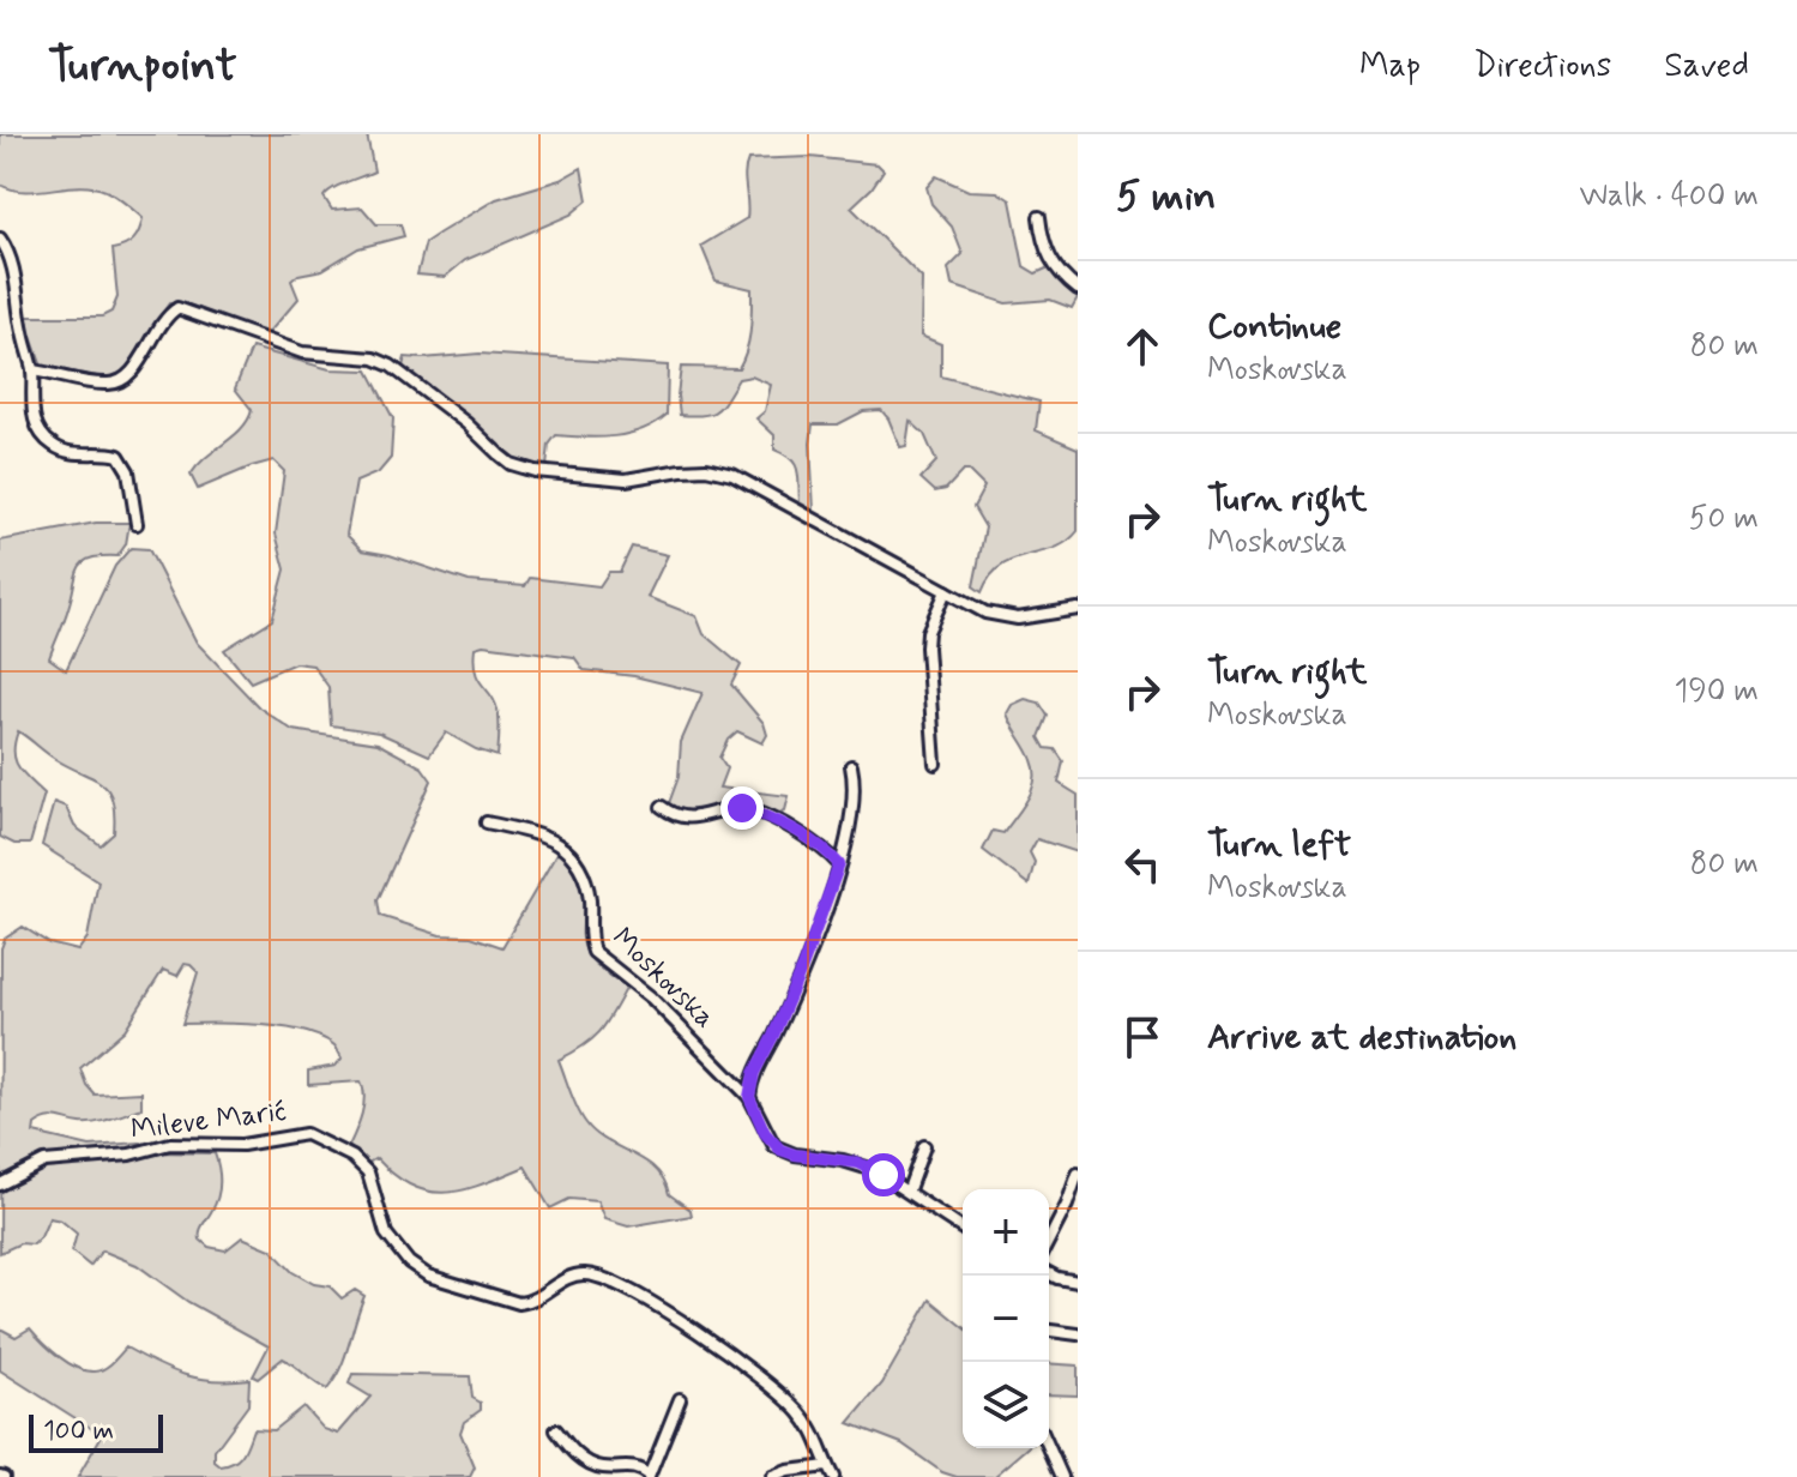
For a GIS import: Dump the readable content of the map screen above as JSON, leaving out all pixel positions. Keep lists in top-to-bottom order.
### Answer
{
  "streets": {
    "street": ["Moskovska", "Mileve Marić"]
  },
  "scale_bar": "100 m",
  "page": {
    "header": "Turnpoint",
    "nav": ["Map", "Directions", "Saved"],
    "heading": ["5 min", "Walk · 400 m"],
    "list": [
      ["Continue", "Moskovska", "80 m"],
      ["Turn right", "Moskovska", "50 m"],
      ["Turn right", "Moskovska", "190 m"],
      ["Turn left", "Moskovska", "80 m"],
      "Arrive at destination"
    ],
    "map_buttons": ["+", "−"],
    "scale": "100 m"
  }
}
